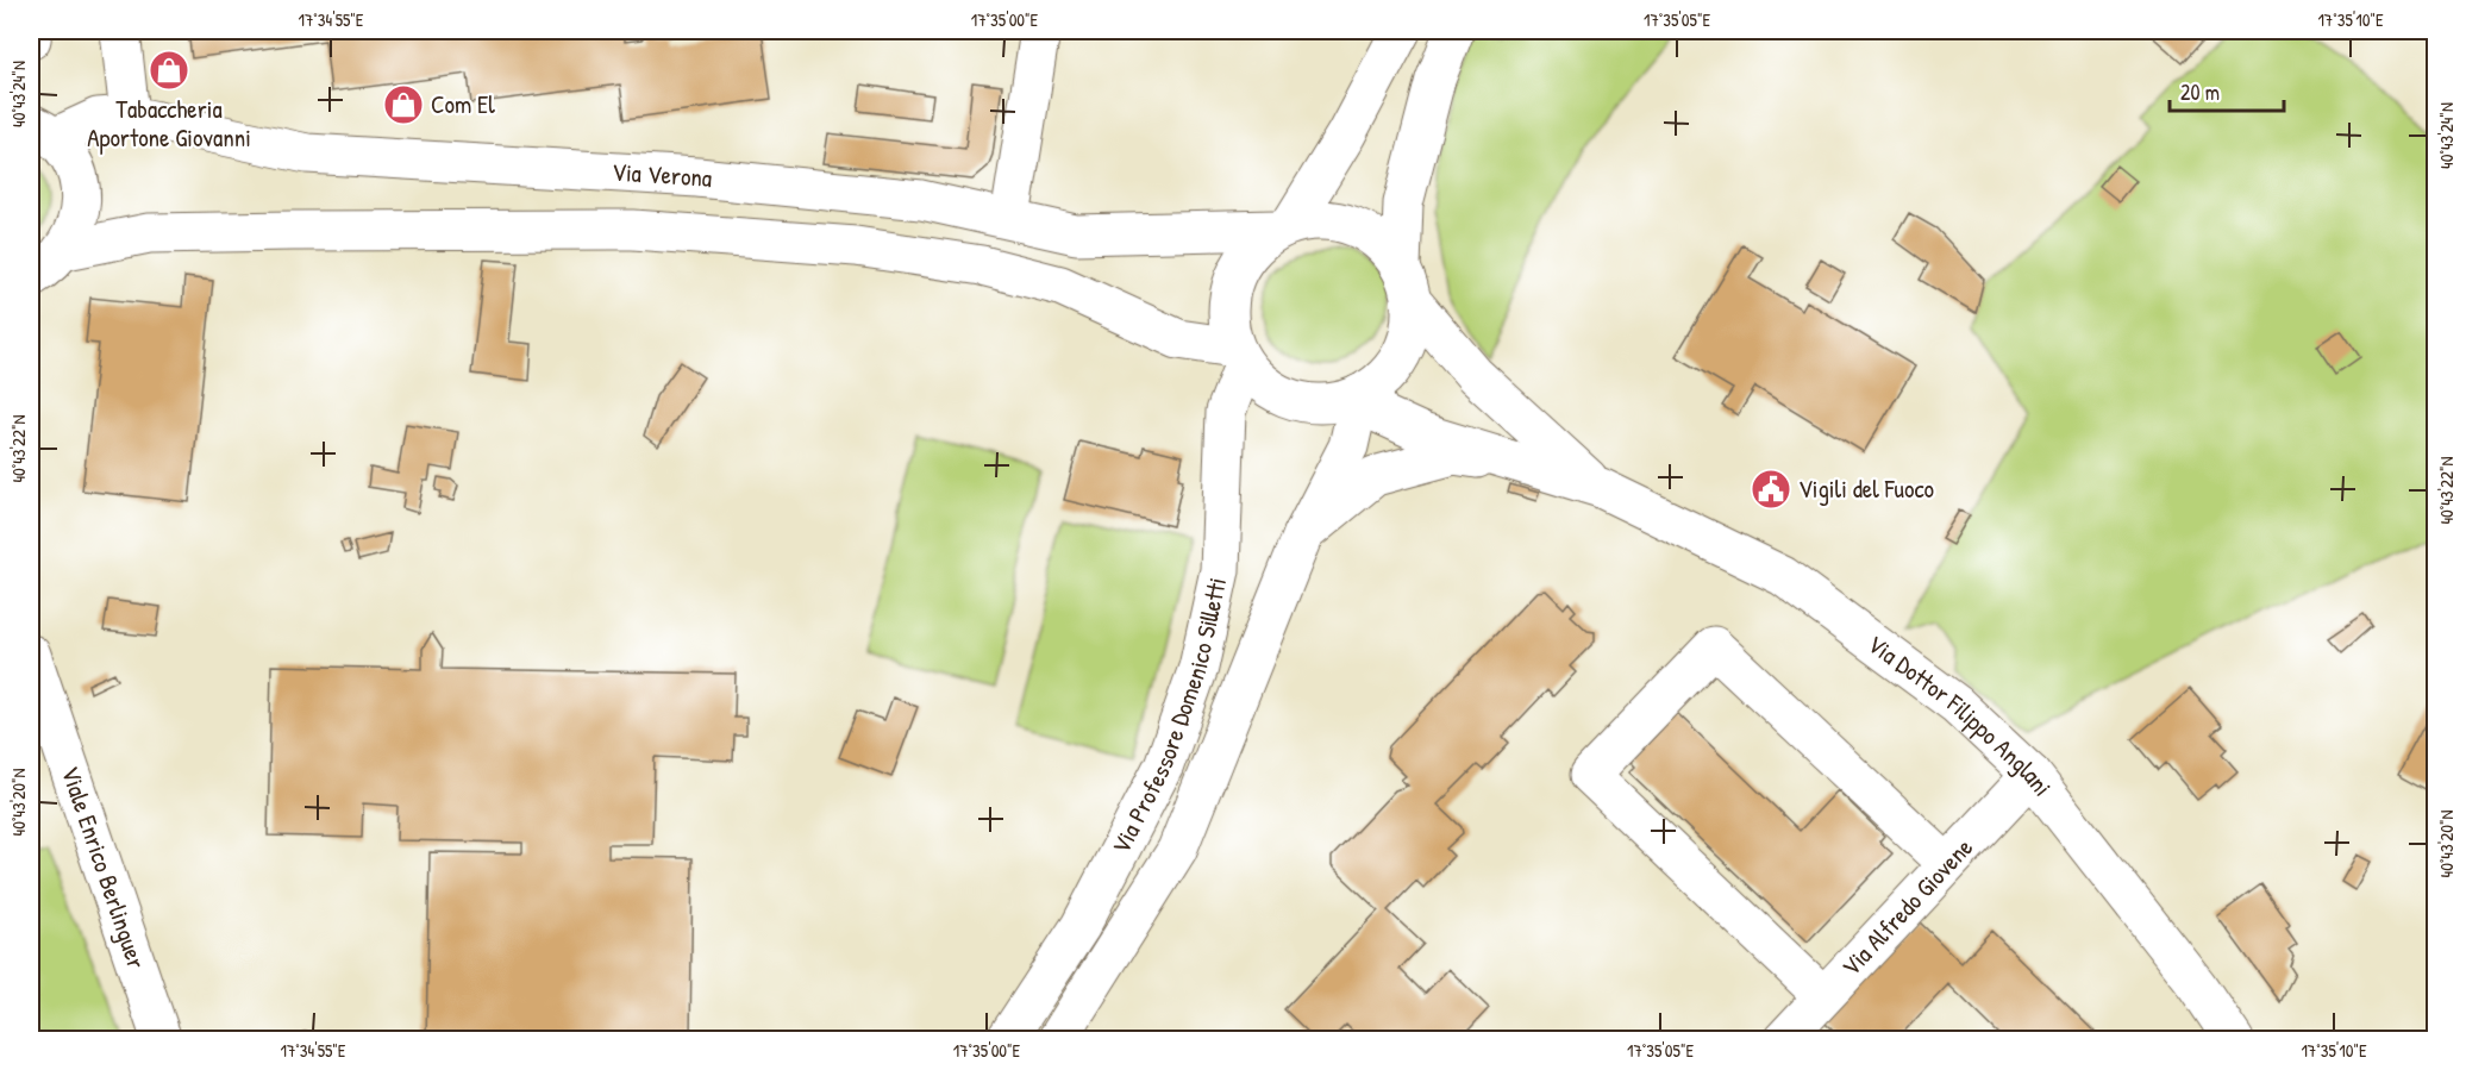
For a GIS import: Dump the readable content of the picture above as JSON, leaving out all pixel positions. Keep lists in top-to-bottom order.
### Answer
{
  "streets": {
    "street": [
      "Via Verona",
      "Via Professore Domenico Silletti",
      "Via Dottor Filippo Anglani",
      "Viale Enrico Berlinguer",
      "Via Alfredo Giovene"
    ]
  },
  "crossings": [
    ["Via Verona", "Via Professore Domenico Silletti"],
    ["Via Dottor Filippo Anglani", "Via Alfredo Giovene"]
  ],
  "places": {
    "shop": ["Tabaccheria Aportone Giovanni", "Com El"],
    "public building": ["Vigili del Fuoco"]
  },
  "scale_bar": "20 m",
  "coordinates": [
    "17°34'55\"E",
    "17°35'00\"E",
    "17°35'05\"E",
    "17°35'10\"E",
    "40°43'24\"N",
    "40°43'22\"N",
    "40°43'20\"N"
  ]
}
